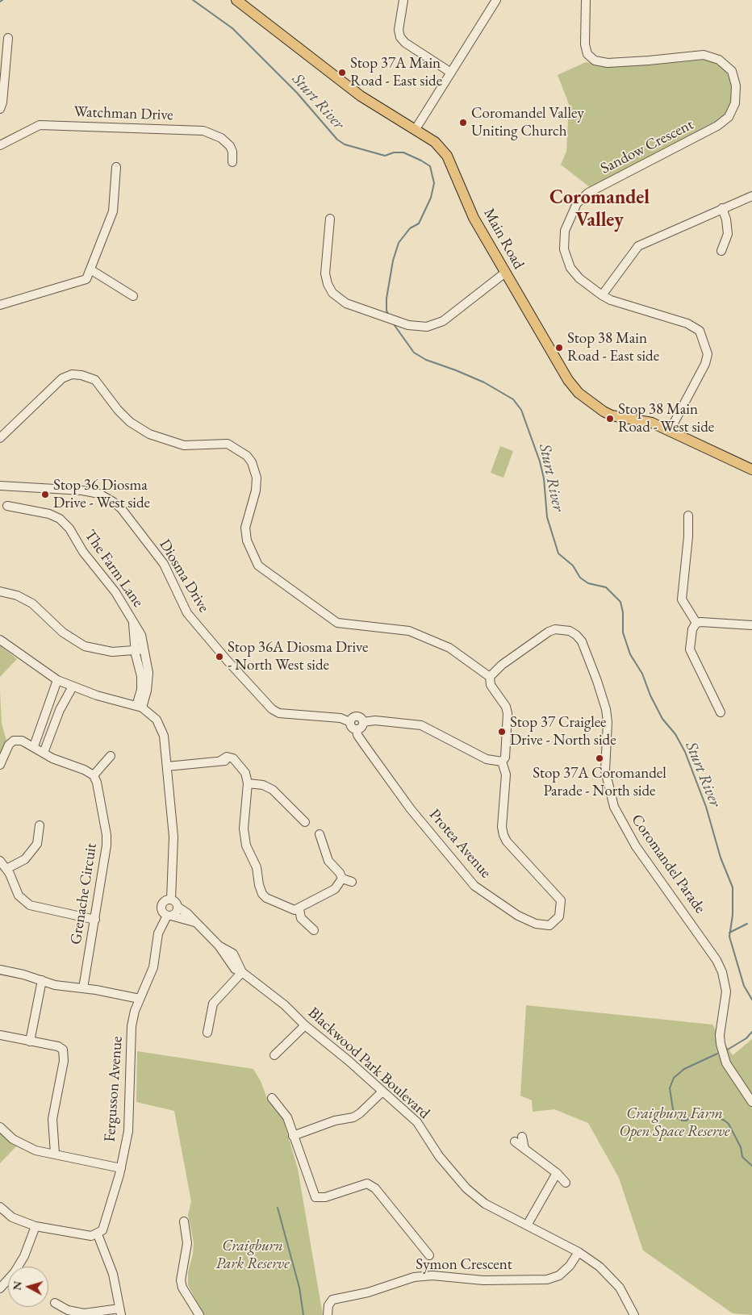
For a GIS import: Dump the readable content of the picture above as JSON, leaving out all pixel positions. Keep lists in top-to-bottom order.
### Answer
{
  "streets": {
    "main road": ["Main Road"],
    "street": [
      "Watchman Drive",
      "Sandow Crescent",
      "The Farm Lane",
      "Diosma Drive",
      "Protea Avenue",
      "Coromandel Parade",
      "Grenache Circuit",
      "Blackwood Park Boulevard",
      "Fergusson Avenue",
      "Symon Crescent"
    ]
  },
  "crossings": [
    ["Sandow Crescent", "Main Road"],
    ["Diosma Drive", "Protea Avenue"],
    ["Blackwood Park Boulevard", "Fergusson Avenue"],
    ["Blackwood Park Boulevard", "Symon Crescent"]
  ],
  "districts": ["Coromandel Valley"],
  "water": ["Sturt River"],
  "parks": ["Craigburn Farm Open Space Reserve", "Craigburn Park Reserve"],
  "places": [
    "Stop 37A Main Road - East side",
    "Coromandel Valley Uniting Church",
    "Stop 38 Main Road - East side",
    "Stop 38 Main Road - West side",
    "Stop 36 Diosma Drive - West side",
    "Stop 36A Diosma Drive - North West side",
    "Stop 37 Craiglee Drive - North side",
    "Stop 37A Coromandel Parade - North side"
  ],
  "north": "left"
}
